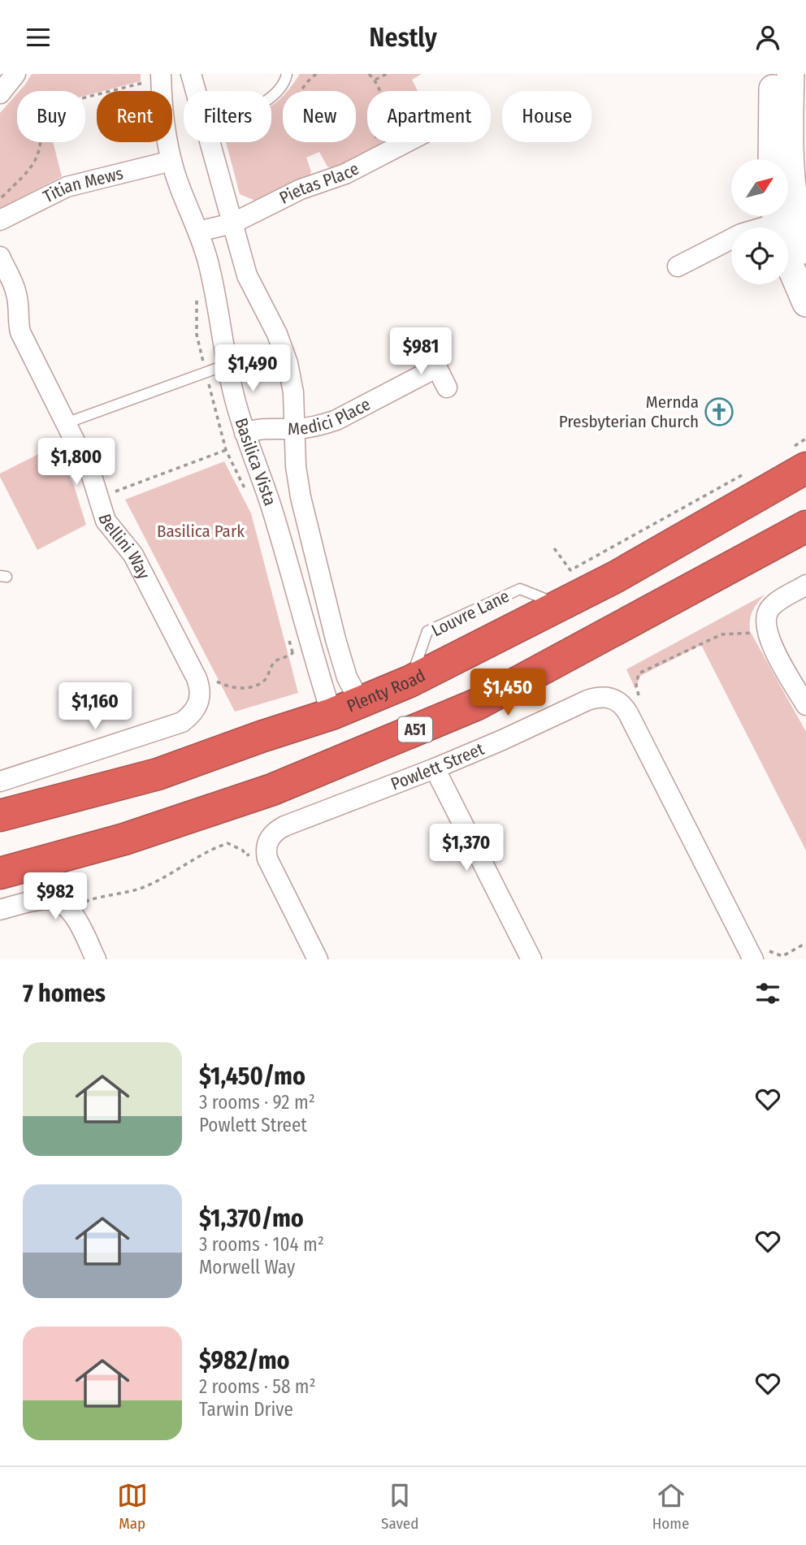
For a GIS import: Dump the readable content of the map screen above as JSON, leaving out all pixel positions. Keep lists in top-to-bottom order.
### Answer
{
  "streets": {
    "highway": ["Plenty Road", "A51"],
    "street": [
      "Pietas Place",
      "Titian Mews",
      "Medici Place",
      "Basilica Vista",
      "Bellini Way",
      "Powlett Street"
    ]
  },
  "crossings": [
    ["Pietas Place", "Basilica Vista"],
    ["Titian Mews", "Basilica Vista"],
    ["Medici Place", "Basilica Vista"],
    ["Basilica Vista", "Plenty Road"]
  ],
  "parks": ["Basilica Park"],
  "places": {
    "church": ["Mernda Presbyterian Church"]
  },
  "north": "top right",
  "page": {
    "header": "Nestly",
    "chip": [
      "Buy",
      "Rent",
      "Filters",
      "New",
      "Apartment",
      "House"
    ],
    "price": [
      "$981",
      "$1,490",
      "$1,800",
      "$1,450",
      "$1,160",
      "$1,370",
      "$982"
    ],
    "heading": "7 homes",
    "list": [
      {
        "name": "$1,450/mo",
        "note": "3 rooms · 92 m² · Powlett Street"
      },
      {
        "name": "$1,370/mo",
        "note": "3 rooms · 104 m² · Morwell Way"
      },
      {
        "name": "$982/mo",
        "note": "2 rooms · 58 m² · Tarwin Drive"
      }
    ],
    "tabs": ["Map", "Saved", "Home"]
  }
}
